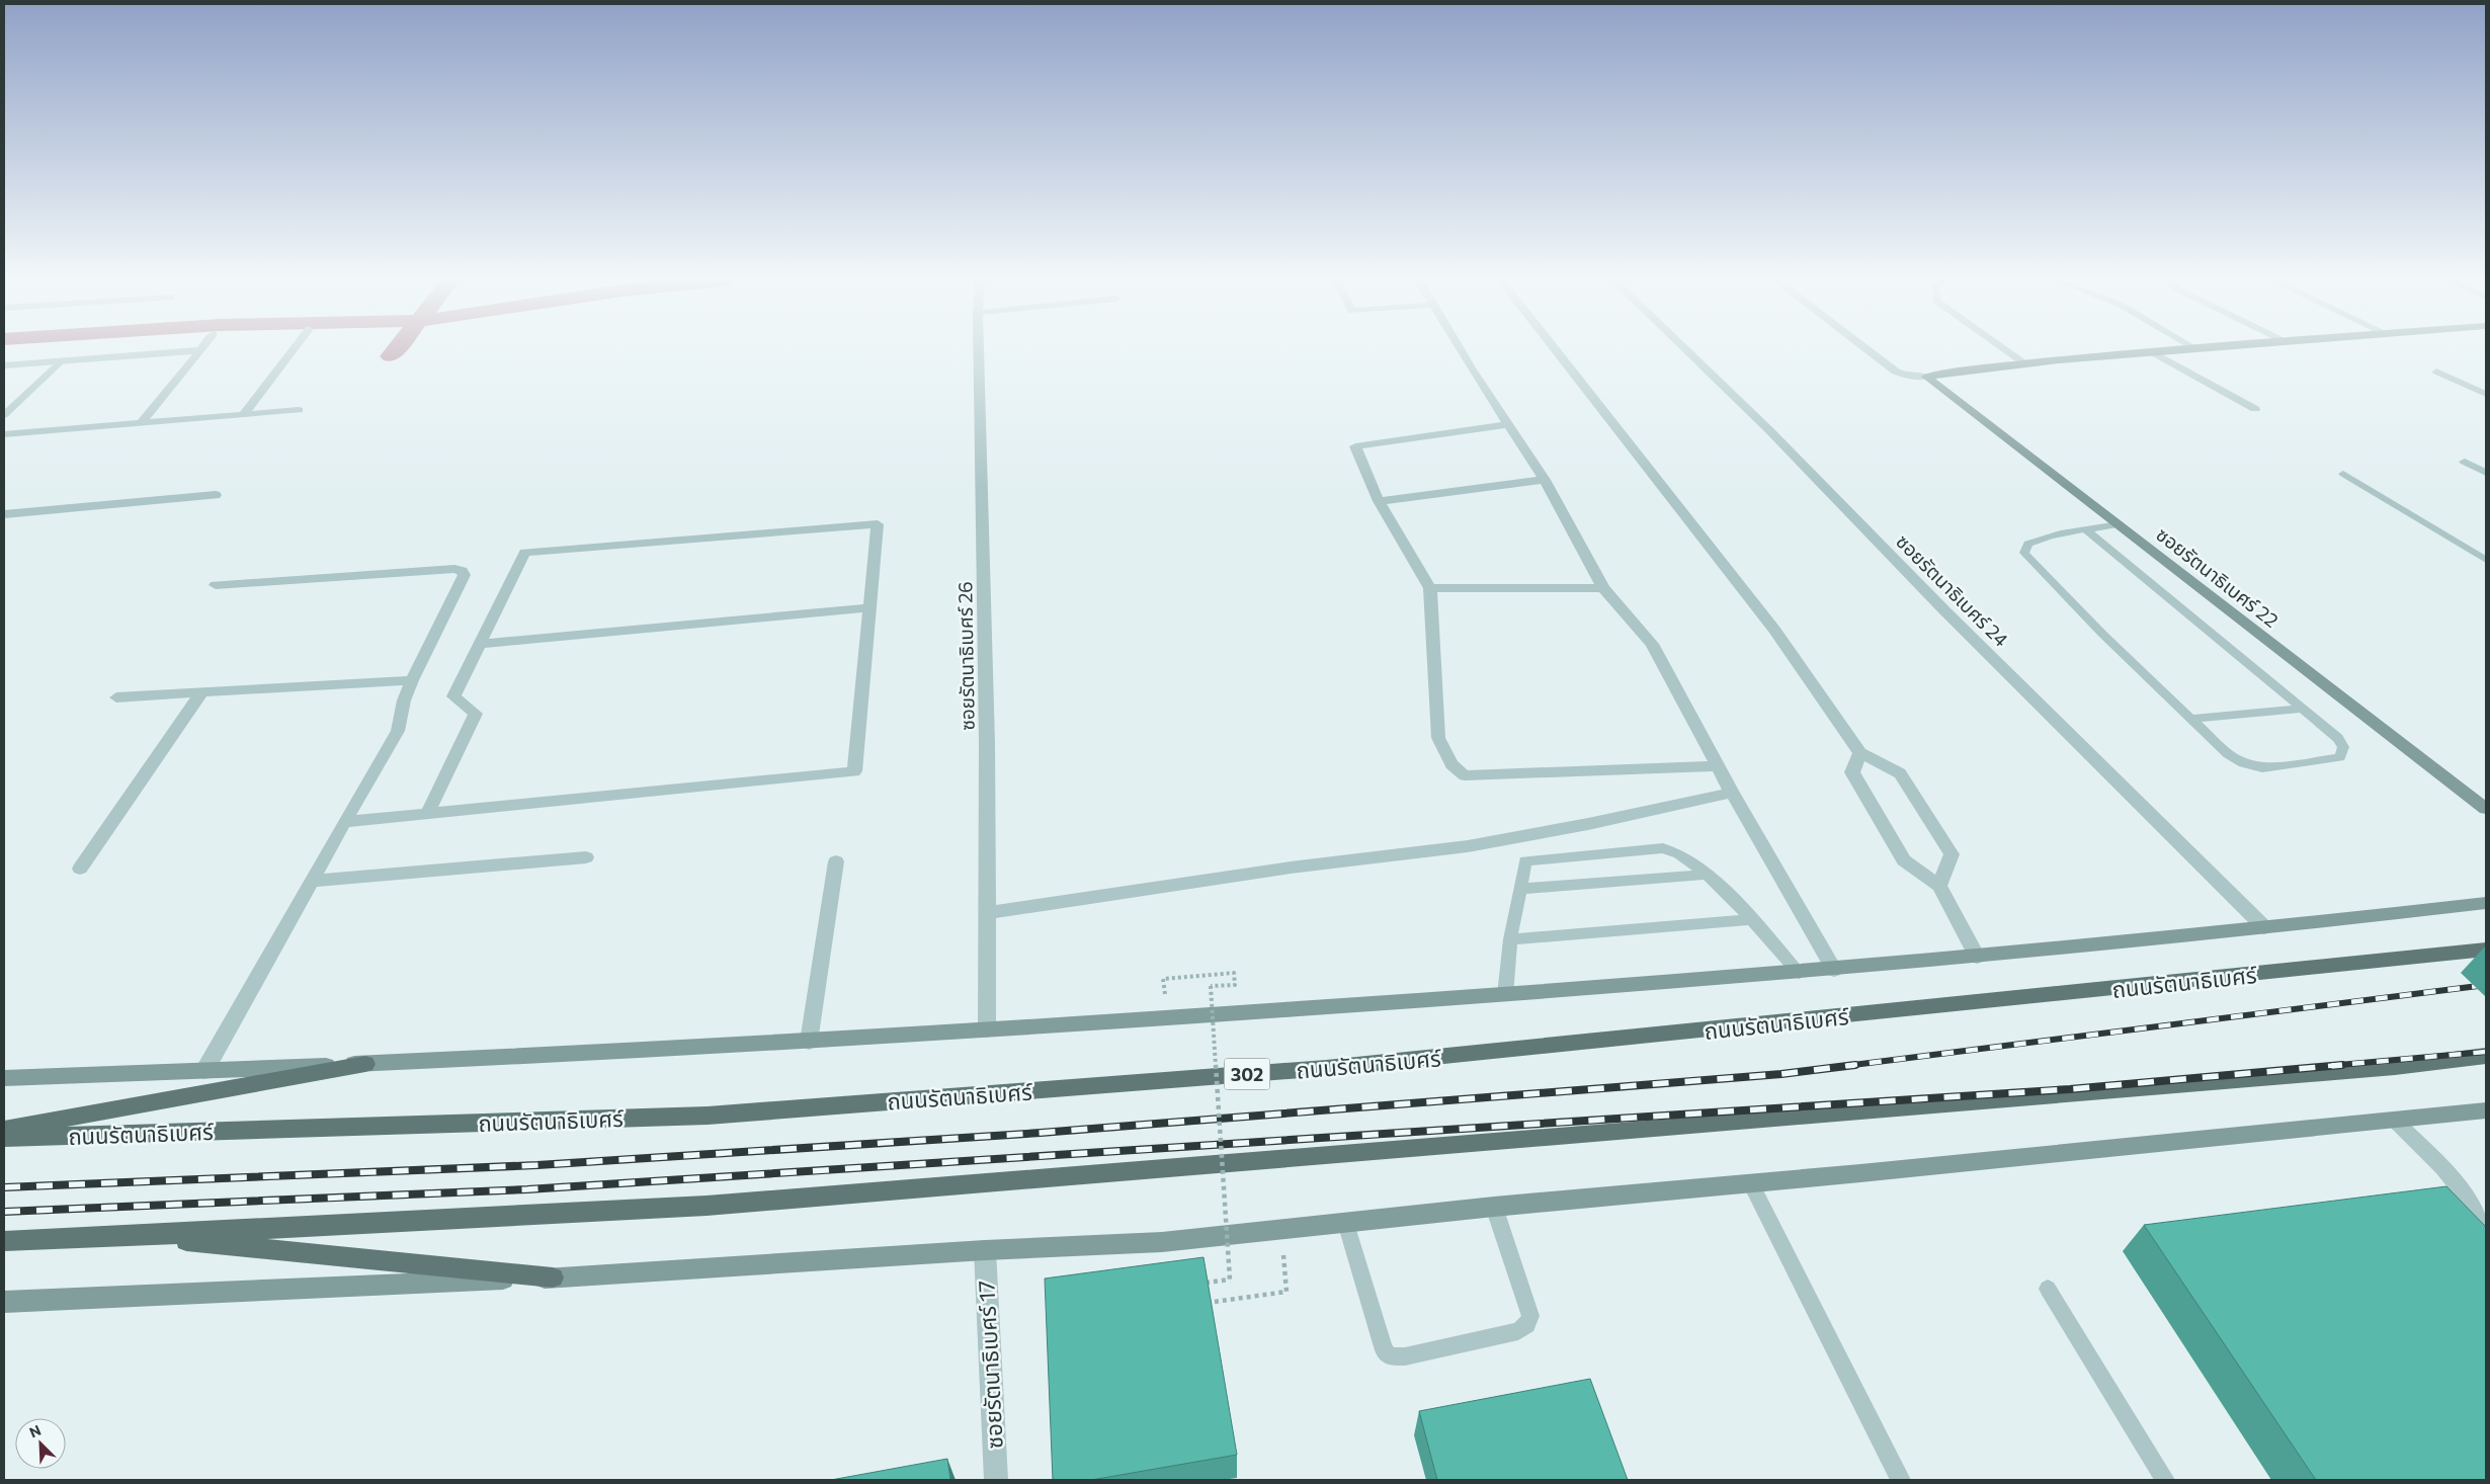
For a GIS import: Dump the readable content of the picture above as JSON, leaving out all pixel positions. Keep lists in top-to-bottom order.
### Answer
{
  "streets": {
    "main road": ["ซอยรัตนาธิเบศร์ 22", "ถนนรัตนาธิเบศร์", "302"],
    "street": ["ซอยรัตนาธิเบศร์ 24", "ซอยรัตนาธิเบศร์ 26", "ซอยรัตนาธิเบศร์ 17"]
  },
  "north": "top left"
}
